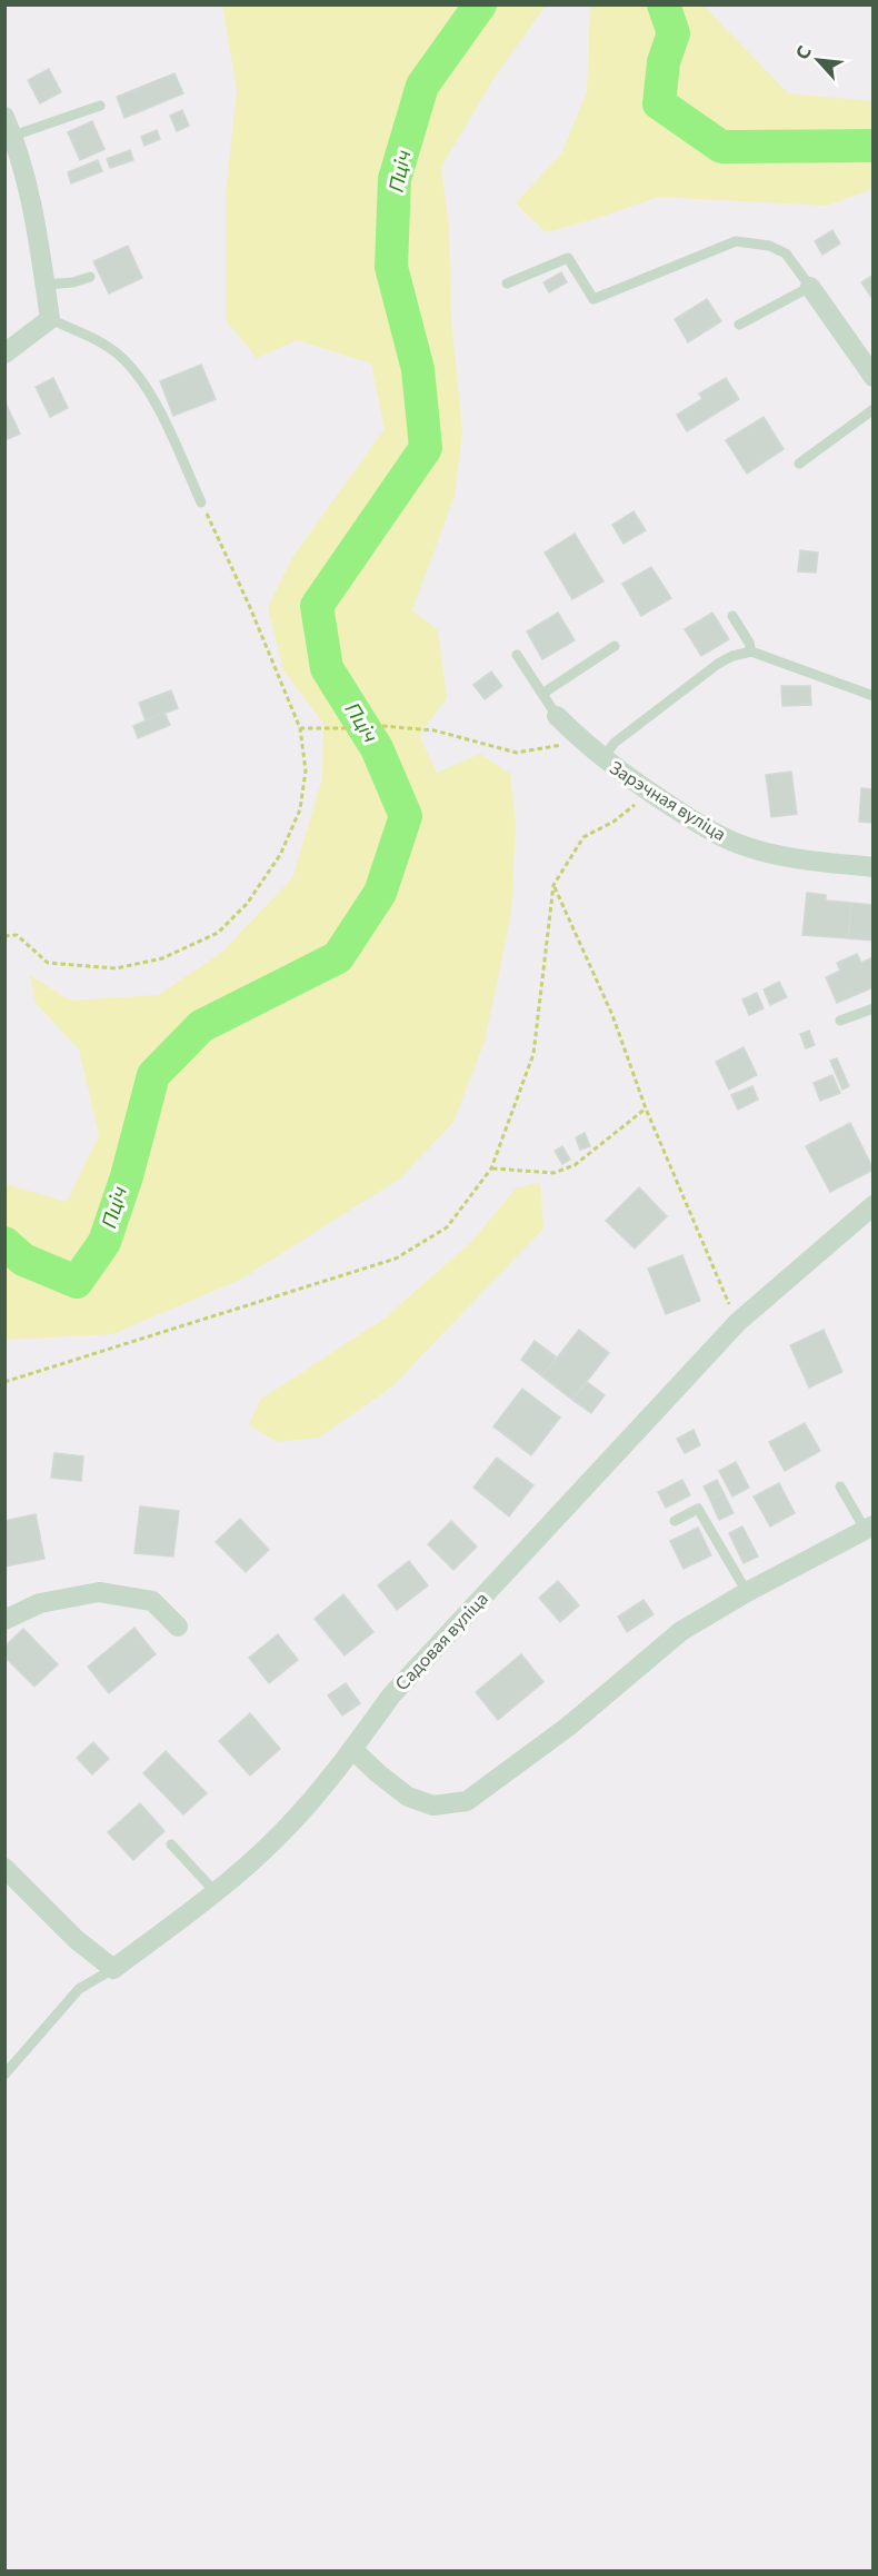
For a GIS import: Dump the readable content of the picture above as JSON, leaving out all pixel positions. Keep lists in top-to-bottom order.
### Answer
{
  "streets": {
    "street": ["Зарэчная вуліца", "Садовая вуліца"]
  },
  "water": ["Пціч"],
  "north": "top left"
}
